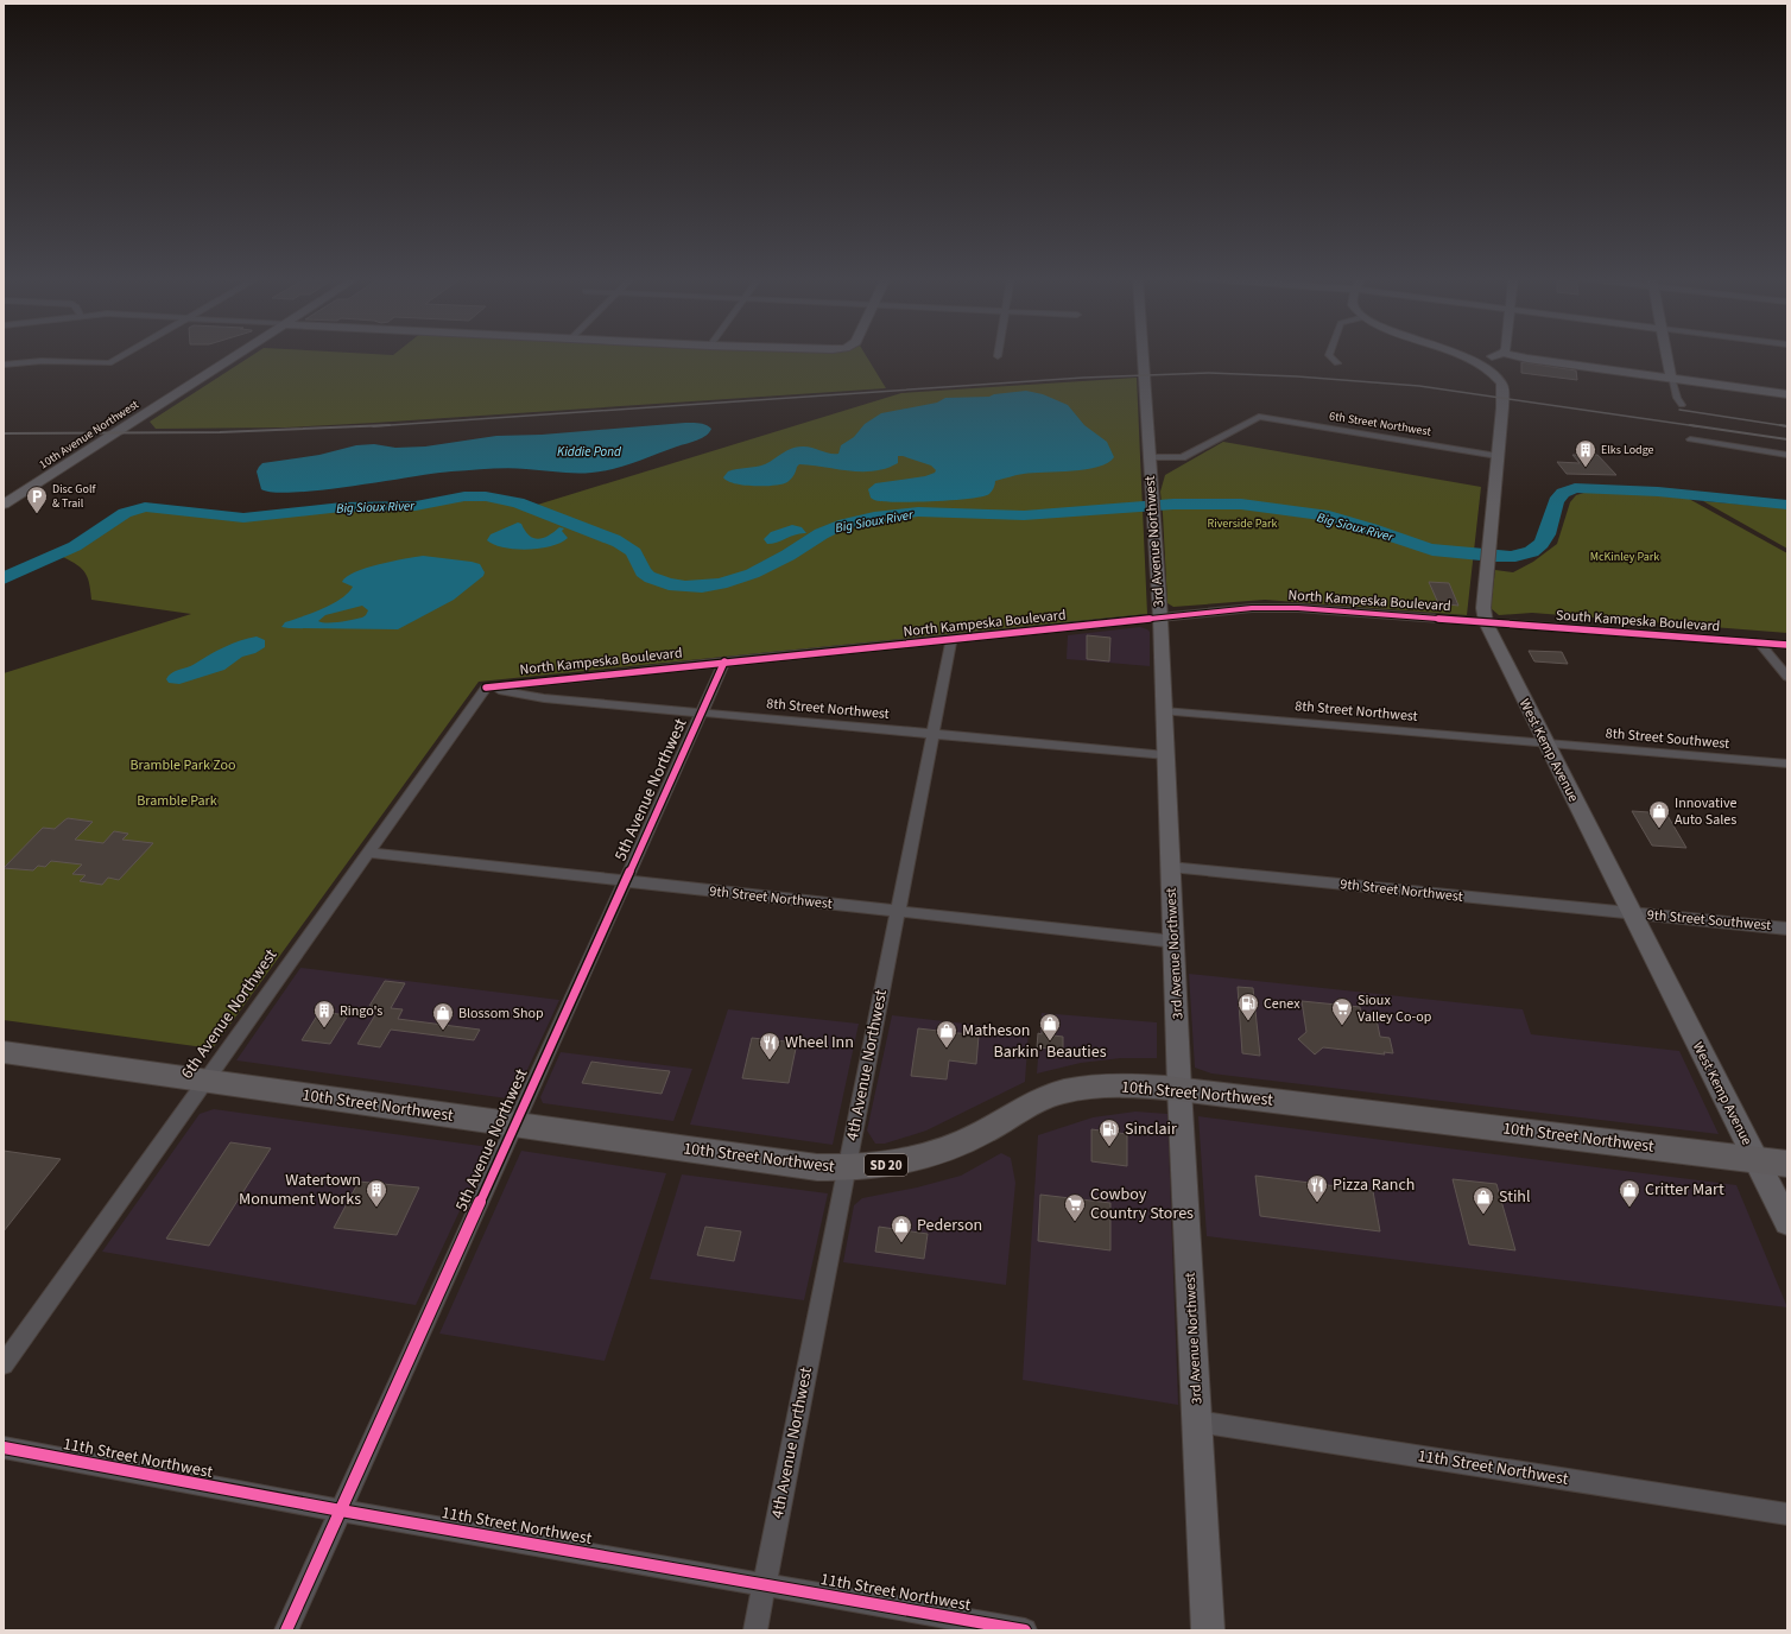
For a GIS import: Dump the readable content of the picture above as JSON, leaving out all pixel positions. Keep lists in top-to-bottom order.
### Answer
{
  "streets": {
    "main road": ["10th Street Northwest", "SD 20"],
    "street": [
      "6th Street Northwest",
      "10th Avenue Northwest",
      "3rd Avenue Northwest",
      "North Kampeska Boulevard",
      "South Kampeska Boulevard",
      "8th Street Northwest",
      "8th Street Southwest",
      "West Kemp Avenue",
      "5th Avenue Northwest",
      "9th Street Northwest",
      "9th Street Southwest",
      "6th Avenue Northwest",
      "4th Avenue Northwest",
      "11th Street Northwest"
    ]
  },
  "crossings": [
    ["6th Street Northwest", "3rd Avenue Northwest"],
    ["6th Street Northwest", "West Kemp Avenue"],
    ["3rd Avenue Northwest", "North Kampeska Boulevard"],
    ["3rd Avenue Northwest", "8th Street Northwest"],
    ["3rd Avenue Northwest", "9th Street Northwest"],
    ["3rd Avenue Northwest", "10th Street Northwest"],
    ["3rd Avenue Northwest", "11th Street Northwest"],
    ["North Kampeska Boulevard", "South Kampeska Boulevard"],
    ["North Kampeska Boulevard", "8th Street Northwest"],
    ["North Kampeska Boulevard", "West Kemp Avenue"],
    ["North Kampeska Boulevard", "5th Avenue Northwest"],
    ["North Kampeska Boulevard", "6th Avenue Northwest"],
    ["North Kampeska Boulevard", "4th Avenue Northwest"],
    ["South Kampeska Boulevard", "West Kemp Avenue"],
    ["8th Street Northwest", "8th Street Southwest"],
    ["8th Street Northwest", "West Kemp Avenue"],
    ["8th Street Northwest", "5th Avenue Northwest"],
    ["8th Street Northwest", "6th Avenue Northwest"],
    ["8th Street Northwest", "4th Avenue Northwest"],
    ["8th Street Southwest", "West Kemp Avenue"],
    ["West Kemp Avenue", "9th Street Northwest"],
    ["West Kemp Avenue", "9th Street Southwest"],
    ["West Kemp Avenue", "10th Street Northwest"],
    ["West Kemp Avenue", "SD 20"],
    ["5th Avenue Northwest", "9th Street Northwest"],
    ["5th Avenue Northwest", "10th Street Northwest"],
    ["5th Avenue Northwest", "11th Street Northwest"],
    ["9th Street Northwest", "9th Street Southwest"],
    ["9th Street Northwest", "6th Avenue Northwest"],
    ["9th Street Northwest", "4th Avenue Northwest"],
    ["6th Avenue Northwest", "10th Street Northwest"],
    ["4th Avenue Northwest", "10th Street Northwest"],
    ["4th Avenue Northwest", "11th Street Northwest"],
    ["10th Street Northwest", "SD 20"]
  ],
  "water": ["Kiddie Pond", "Big Sioux River"],
  "parks": [
    "Riverside Park",
    "McKinley Park",
    "Bramble Park Zoo",
    "Bramble Park"
  ],
  "places": {
    "building": ["Elks Lodge", "Ringo's", "Watertown Monument Works"],
    "parking": ["Disc Golf & Trail"],
    "shop": [
      "Innovative Auto Sales",
      "Blossom Shop",
      "Barkin' Beauties",
      "Matheson",
      "Critter Mart",
      "Stihl",
      "Pederson"
    ],
    "fuel station": ["Cenex", "Sinclair"],
    "supermarket": ["Sioux Valley Co-op", "Cowboy Country Stores"],
    "restaurant": ["Wheel Inn", "Pizza Ranch"]
  }
}
